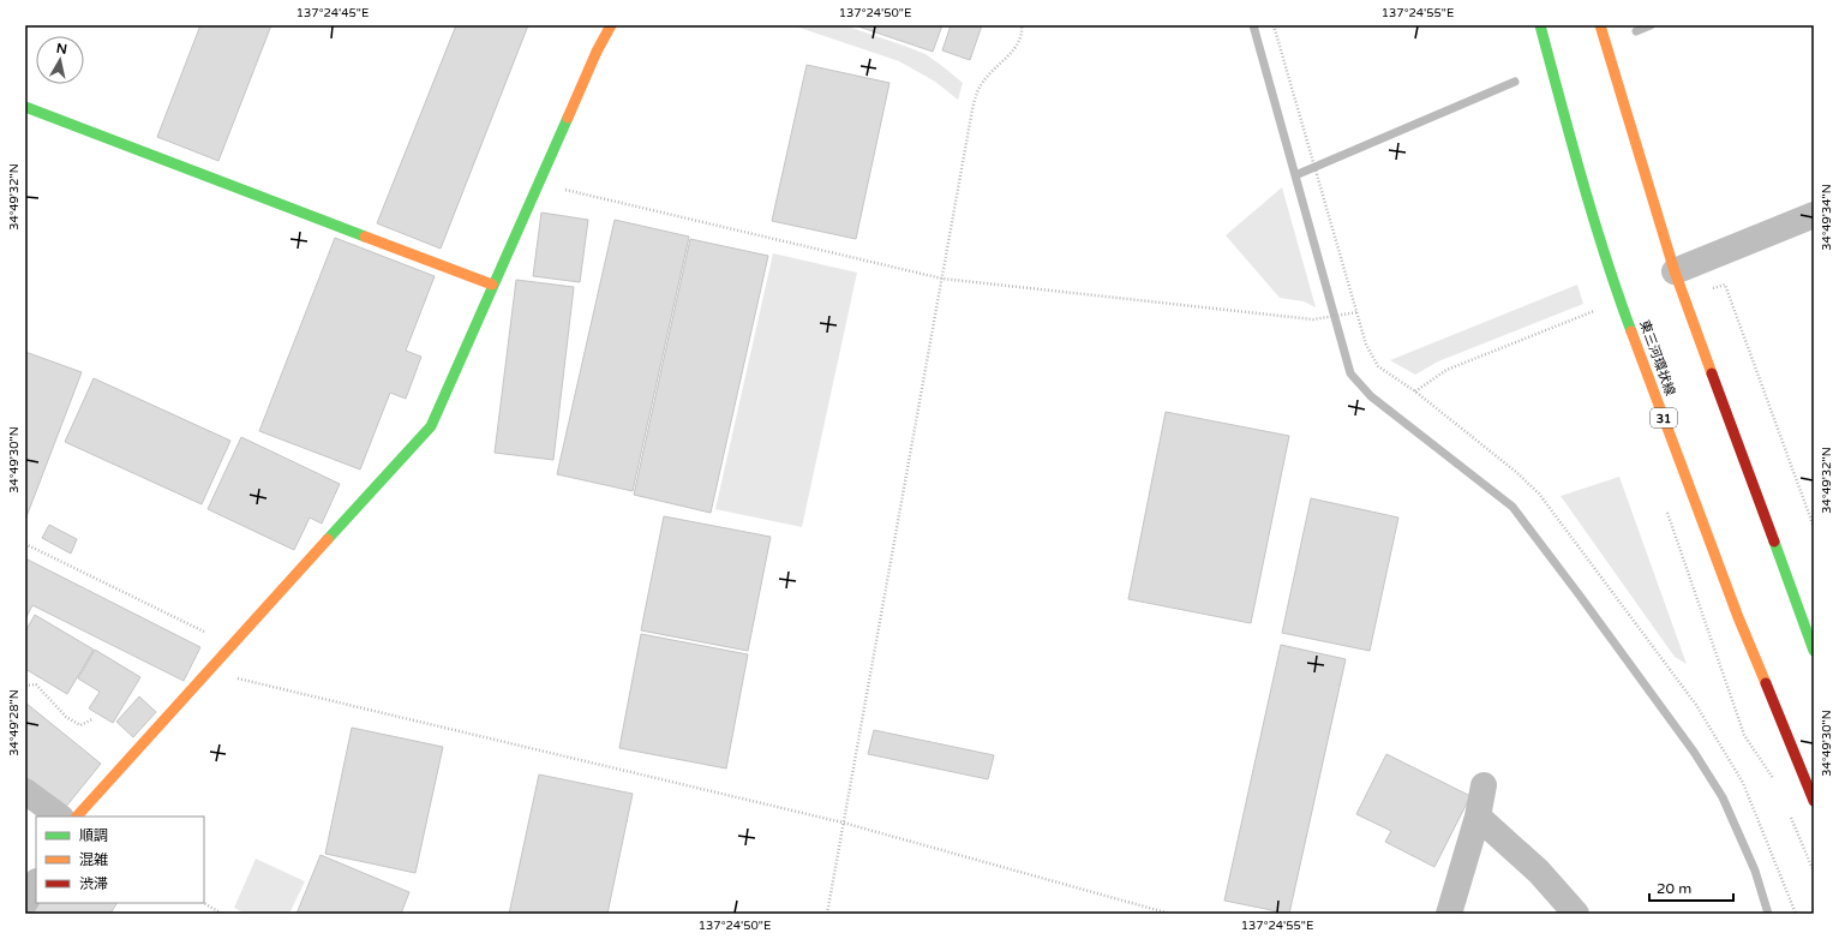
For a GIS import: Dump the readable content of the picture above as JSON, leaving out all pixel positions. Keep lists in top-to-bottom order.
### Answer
{
  "streets": {
    "main road": ["東三河環状線", "31"]
  },
  "legend": ["順調", "混雑", "渋滞"],
  "scale_bar": "20 m",
  "north": "top",
  "coordinates": [
    "137°24'45\"E",
    "137°24'50\"E",
    "137°24'55\"E",
    "34°49'32\"N",
    "34°49'34\"N",
    "34°49'30\"N",
    "34°49'28\"N"
  ]
}
